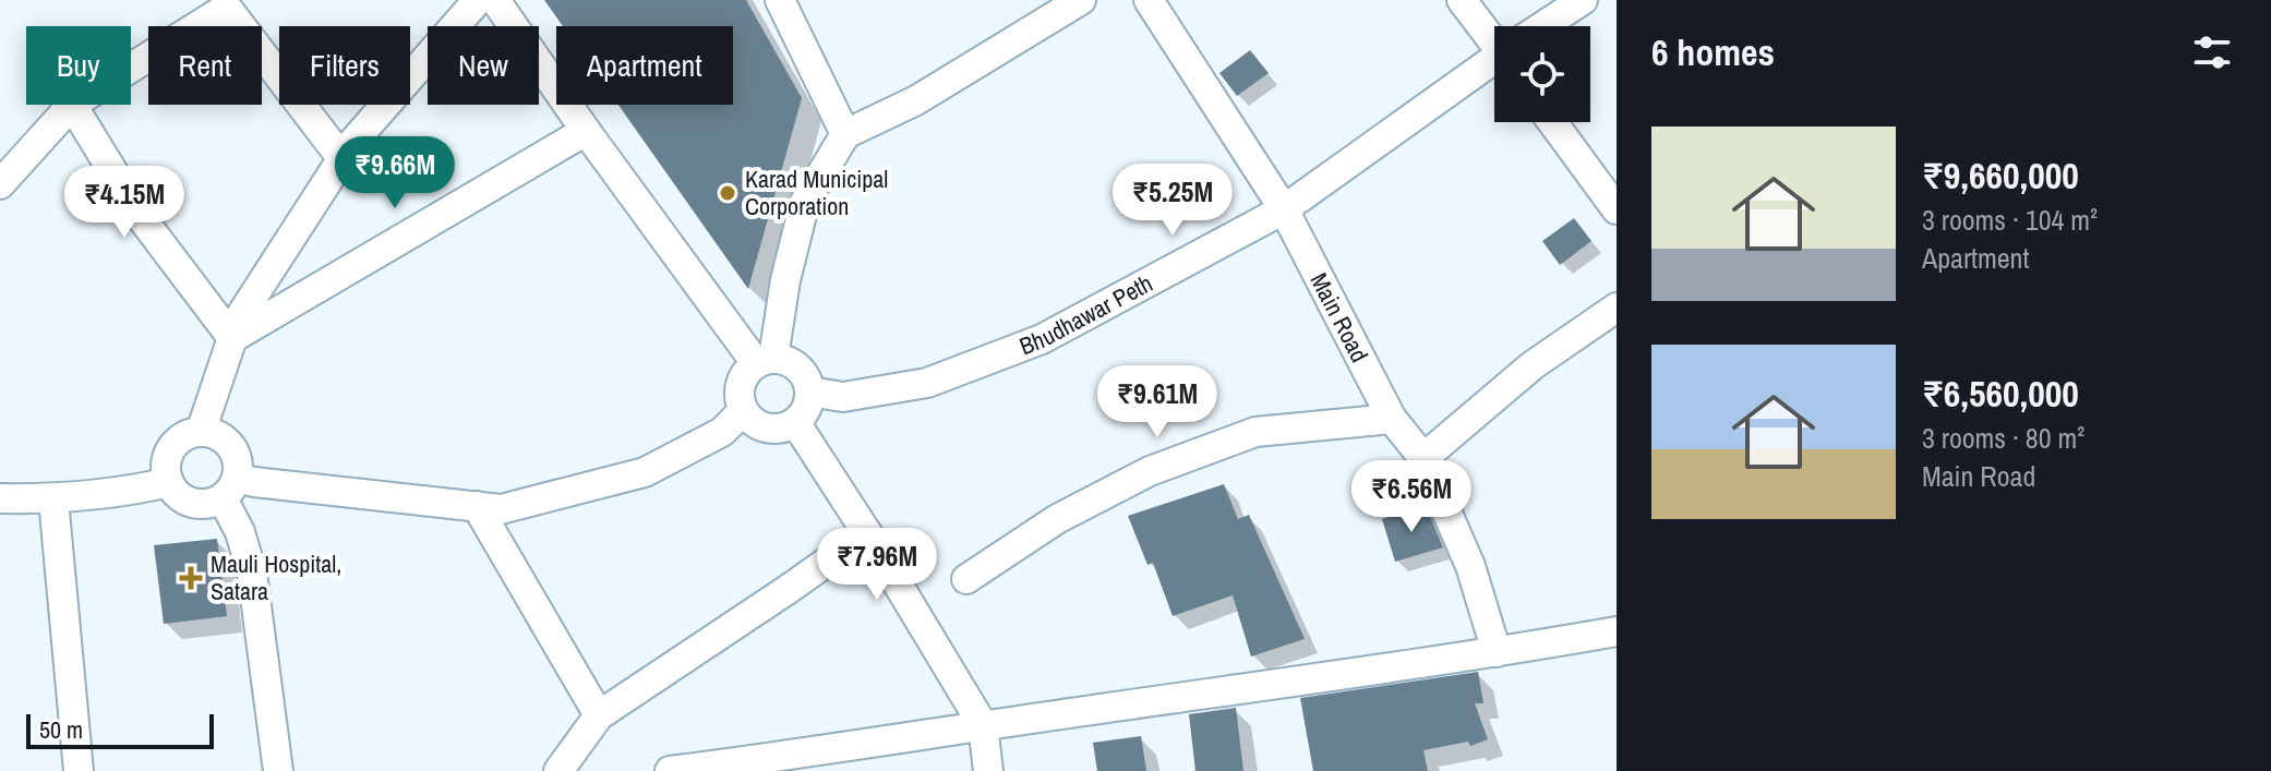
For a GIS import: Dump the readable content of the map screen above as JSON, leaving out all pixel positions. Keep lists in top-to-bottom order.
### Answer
{
  "streets": {
    "street": ["Bhudhawar Peth", "Main Road"]
  },
  "crossings": [
    ["Bhudhawar Peth", "Main Road"]
  ],
  "places": {
    "other": ["Karad Municipal Corporation"],
    "health": ["Mauli Hospital, Satara"]
  },
  "scale_bar": "50 m",
  "page": {
    "heading": "6 homes",
    "chip": [
      "Buy",
      "Rent",
      "Filters",
      "New",
      "Apartment"
    ],
    "list": [
      {
        "name": "₹9,660,000",
        "note": "3 rooms · 104 m² · Apartment"
      },
      {
        "name": "₹6,560,000",
        "note": "3 rooms · 80 m² · Main Road"
      }
    ],
    "price": [
      "₹9.66M",
      "₹5.25M",
      "₹4.15M",
      "₹9.61M",
      "₹6.56M",
      "₹7.96M"
    ],
    "scale": "50 m"
  }
}
